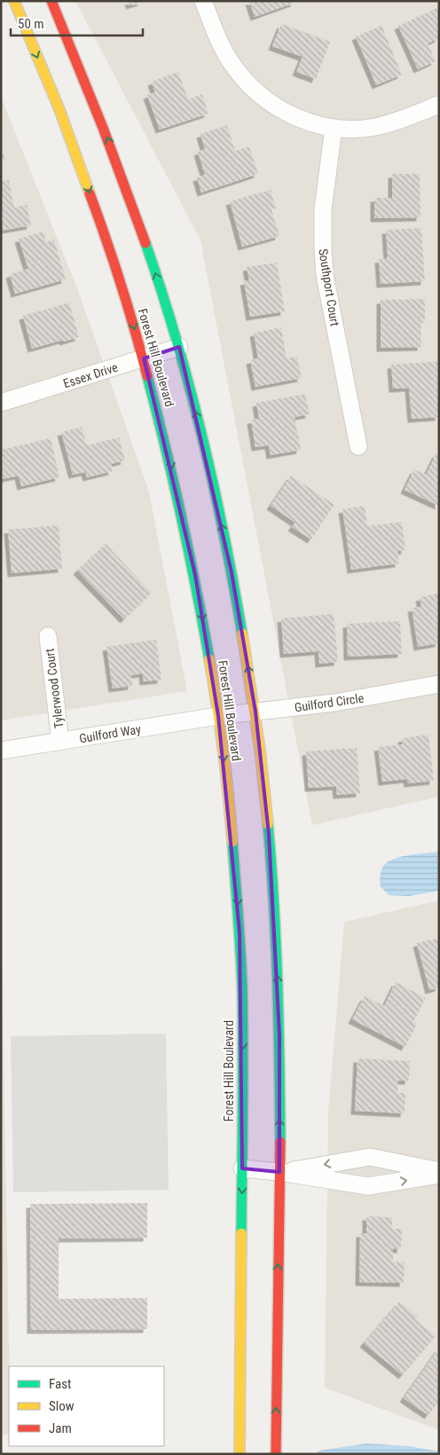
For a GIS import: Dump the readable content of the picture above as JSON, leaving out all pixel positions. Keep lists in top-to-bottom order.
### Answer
{
  "streets": {
    "main road": ["Forest Hill Boulevard"],
    "street": [
      "Southport Court",
      "Essex Drive",
      "Tylerwood Court",
      "Guilford Circle",
      "Guilford Way"
    ]
  },
  "crossings": [
    ["Forest Hill Boulevard", "Essex Drive"],
    ["Forest Hill Boulevard", "Guilford Circle"],
    ["Forest Hill Boulevard", "Guilford Way"],
    ["Tylerwood Court", "Guilford Way"],
    ["Guilford Circle", "Guilford Way"]
  ],
  "legend": ["Fast", "Slow", "Jam"],
  "scale_bar": "50 m"
}
